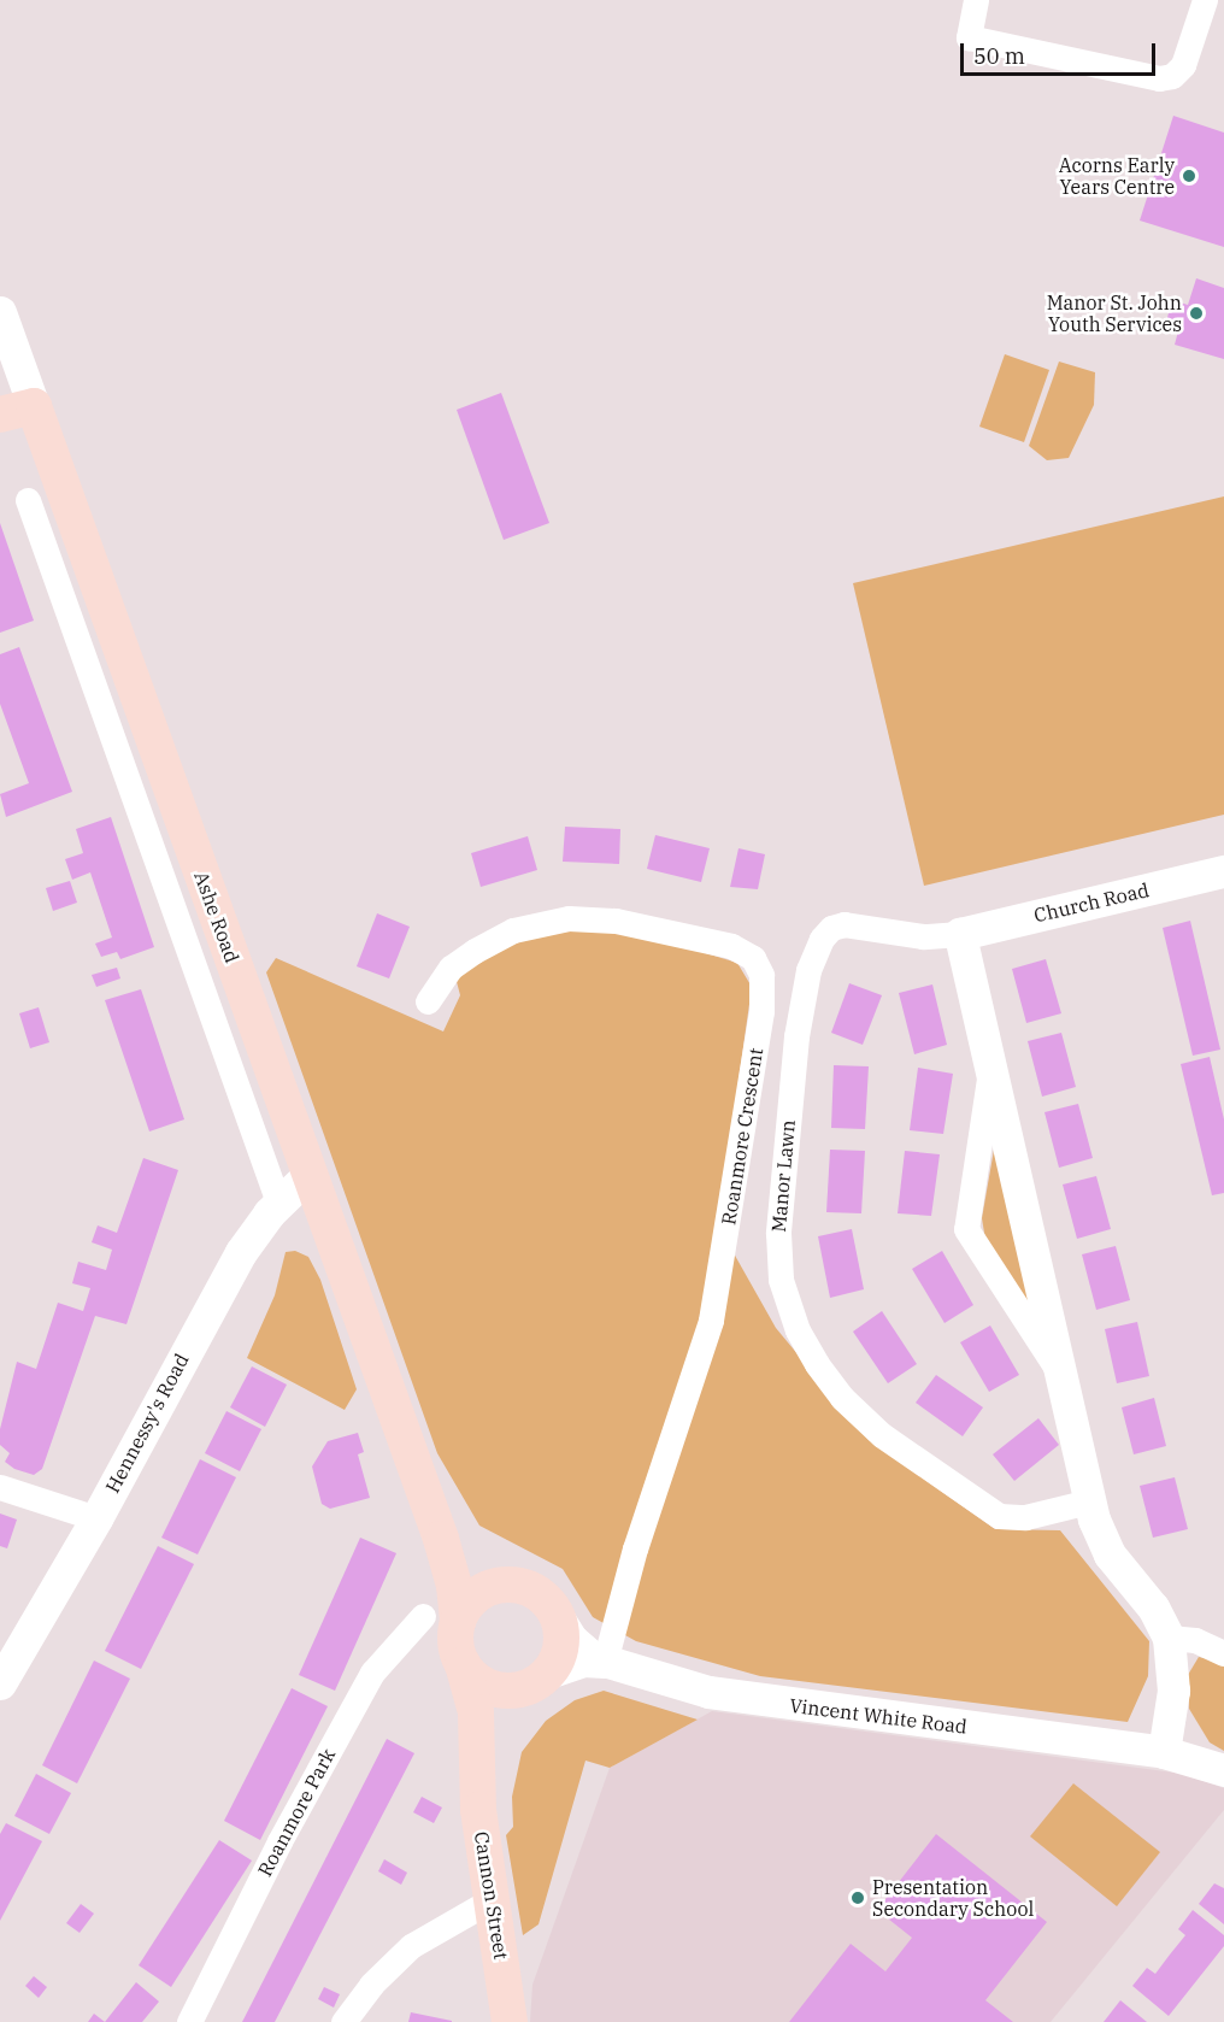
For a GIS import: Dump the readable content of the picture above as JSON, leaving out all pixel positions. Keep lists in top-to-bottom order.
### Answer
{
  "streets": {
    "main road": ["Ashe Road", "Cannon Street"],
    "street": [
      "Church Road",
      "Roanmore Crescent",
      "Manor Lawn",
      "Hennessy's Road",
      "Vincent White Road",
      "Roanmore Park"
    ]
  },
  "crossings": [
    ["Church Road", "Manor Lawn"],
    ["Ashe Road", "Hennessy's Road"],
    ["Ashe Road", "Vincent White Road"],
    ["Ashe Road", "Cannon Street"],
    ["Roanmore Crescent", "Vincent White Road"],
    ["Vincent White Road", "Cannon Street"]
  ],
  "places": ["Acorns Early Years Centre", "Manor St. John Youth Services", "Presentation Secondary School"],
  "scale_bar": "50 m"
}
